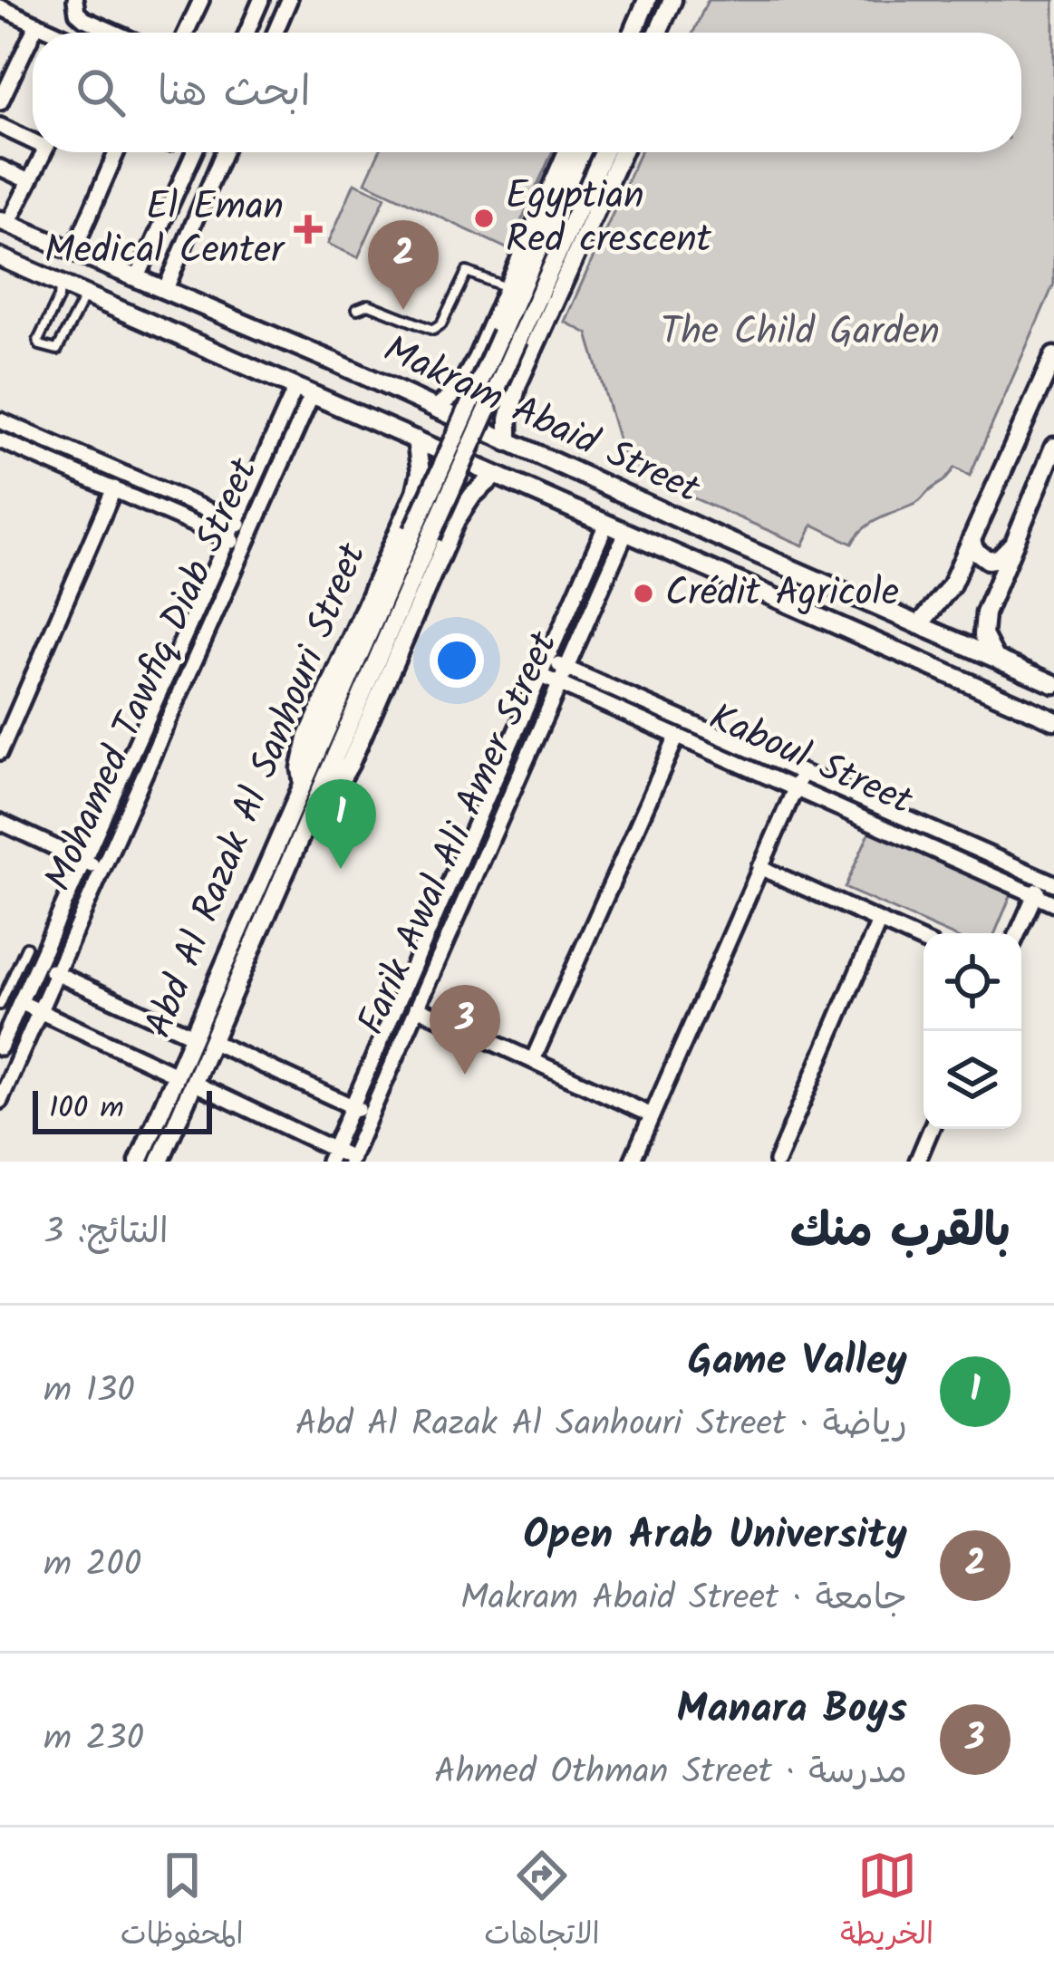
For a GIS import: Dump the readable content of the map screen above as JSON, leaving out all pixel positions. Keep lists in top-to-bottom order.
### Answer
{
  "streets": {
    "street": [
      "Makram Abaid Street",
      "Mohamed Tawfiq Diab Street",
      "Kaboul Street",
      "Abd Al Razak Al Sanhouri Street",
      "Farik Awal Ali Amer Street"
    ]
  },
  "crossings": [
    ["Makram Abaid Street", "Mohamed Tawfiq Diab Street"],
    ["Makram Abaid Street", "Abd Al Razak Al Sanhouri Street"],
    ["Makram Abaid Street", "Farik Awal Ali Amer Street"],
    ["Kaboul Street", "Farik Awal Ali Amer Street"]
  ],
  "parks": ["The Child Garden"],
  "places": {
    "other": ["Egyptian Red crescent", "Crédit Agricole"],
    "health": ["El Eman Medical Center"]
  },
  "scale_bar": "100 m",
  "page": {
    "search": "ابحث هنا",
    "pins": ["2", "1", "3"],
    "scale": "100 m",
    "heading": ["بالقرب منك", "النتائج: 3"],
    "list": [
      {
        "mark": "1",
        "name": "Game Valley",
        "note": "رياضة · Abd Al Razak Al Sanhouri Street",
        "value": "130 m"
      },
      {
        "mark": "2",
        "name": "Open Arab University",
        "note": "جامعة · Makram Abaid Street",
        "value": "200 m"
      },
      {
        "mark": "3",
        "name": "Manara Boys",
        "note": "مدرسة · Ahmed Othman Street",
        "value": "230 m"
      }
    ],
    "nav": ["الخريطة", "الاتجاهات", "المحفوظات"]
  }
}
